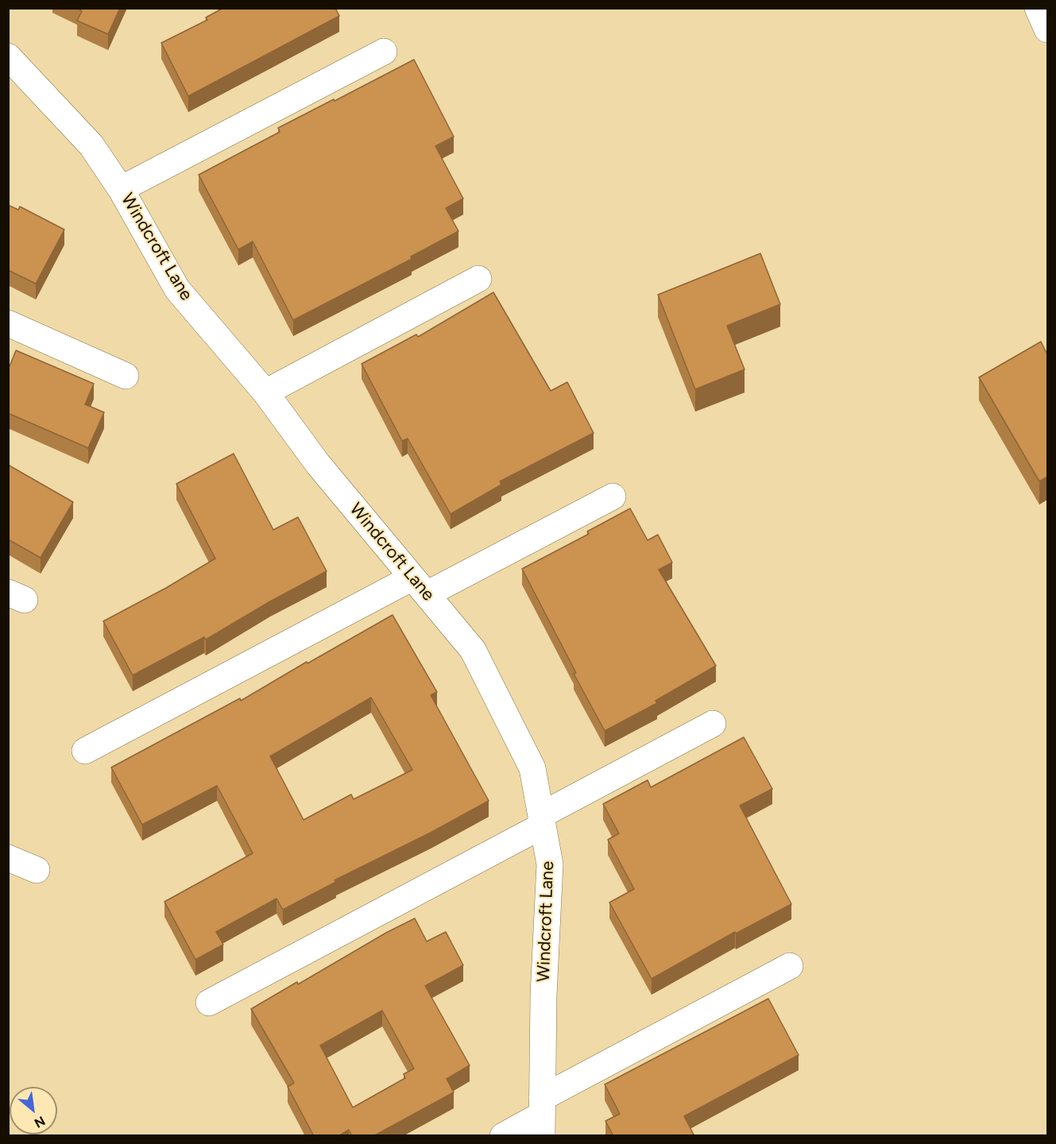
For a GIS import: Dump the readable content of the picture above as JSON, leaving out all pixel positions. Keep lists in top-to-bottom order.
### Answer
{
  "streets": {
    "street": ["Windcroft Lane"]
  },
  "north": "bottom right"
}
